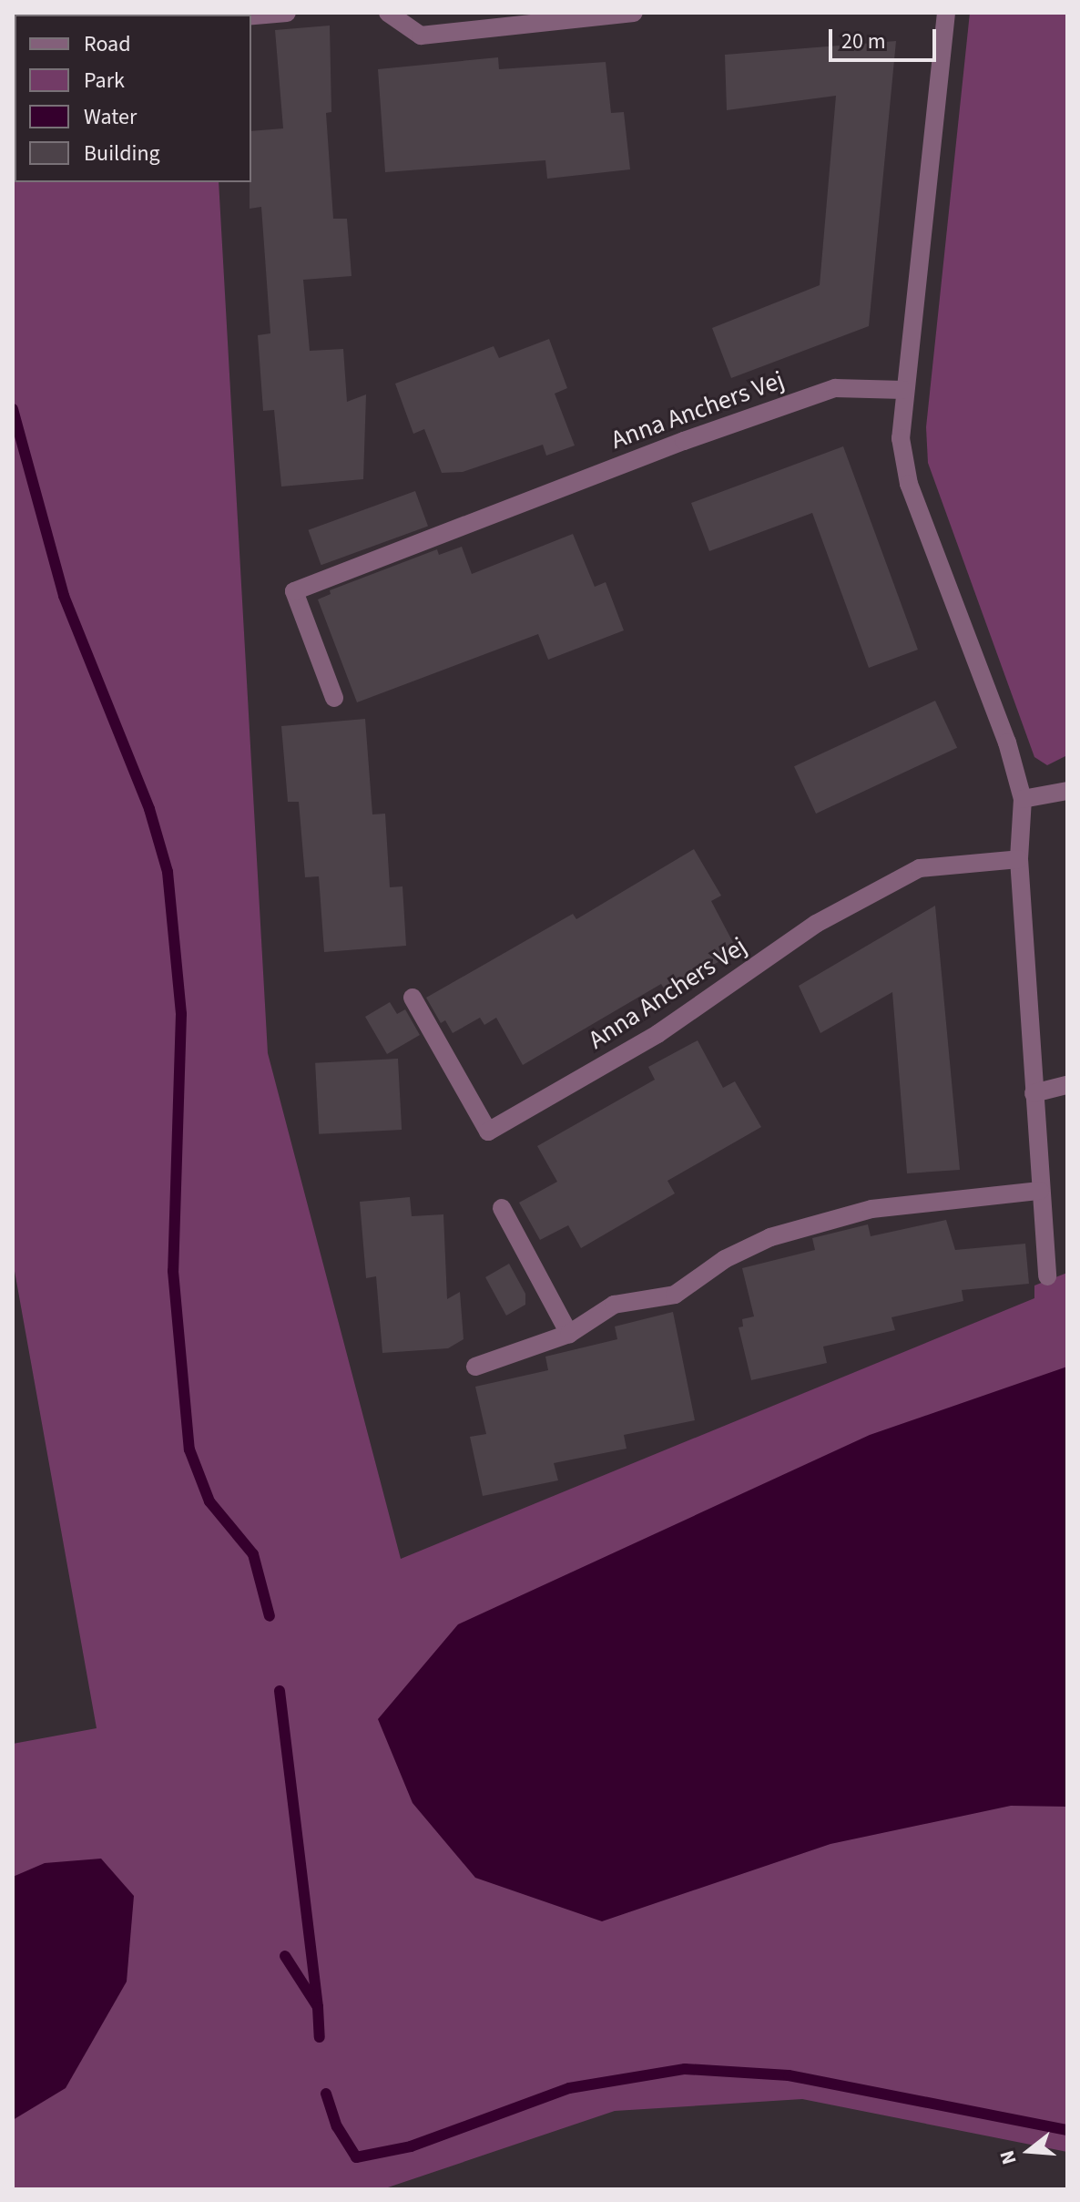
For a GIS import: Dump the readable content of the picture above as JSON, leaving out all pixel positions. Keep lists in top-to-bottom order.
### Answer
{
  "streets": {
    "street": ["Anna Anchers Vej"]
  },
  "legend": [
    "Road",
    "Park",
    "Water",
    "Building"
  ],
  "scale_bar": "20 m",
  "north": "left"
}
